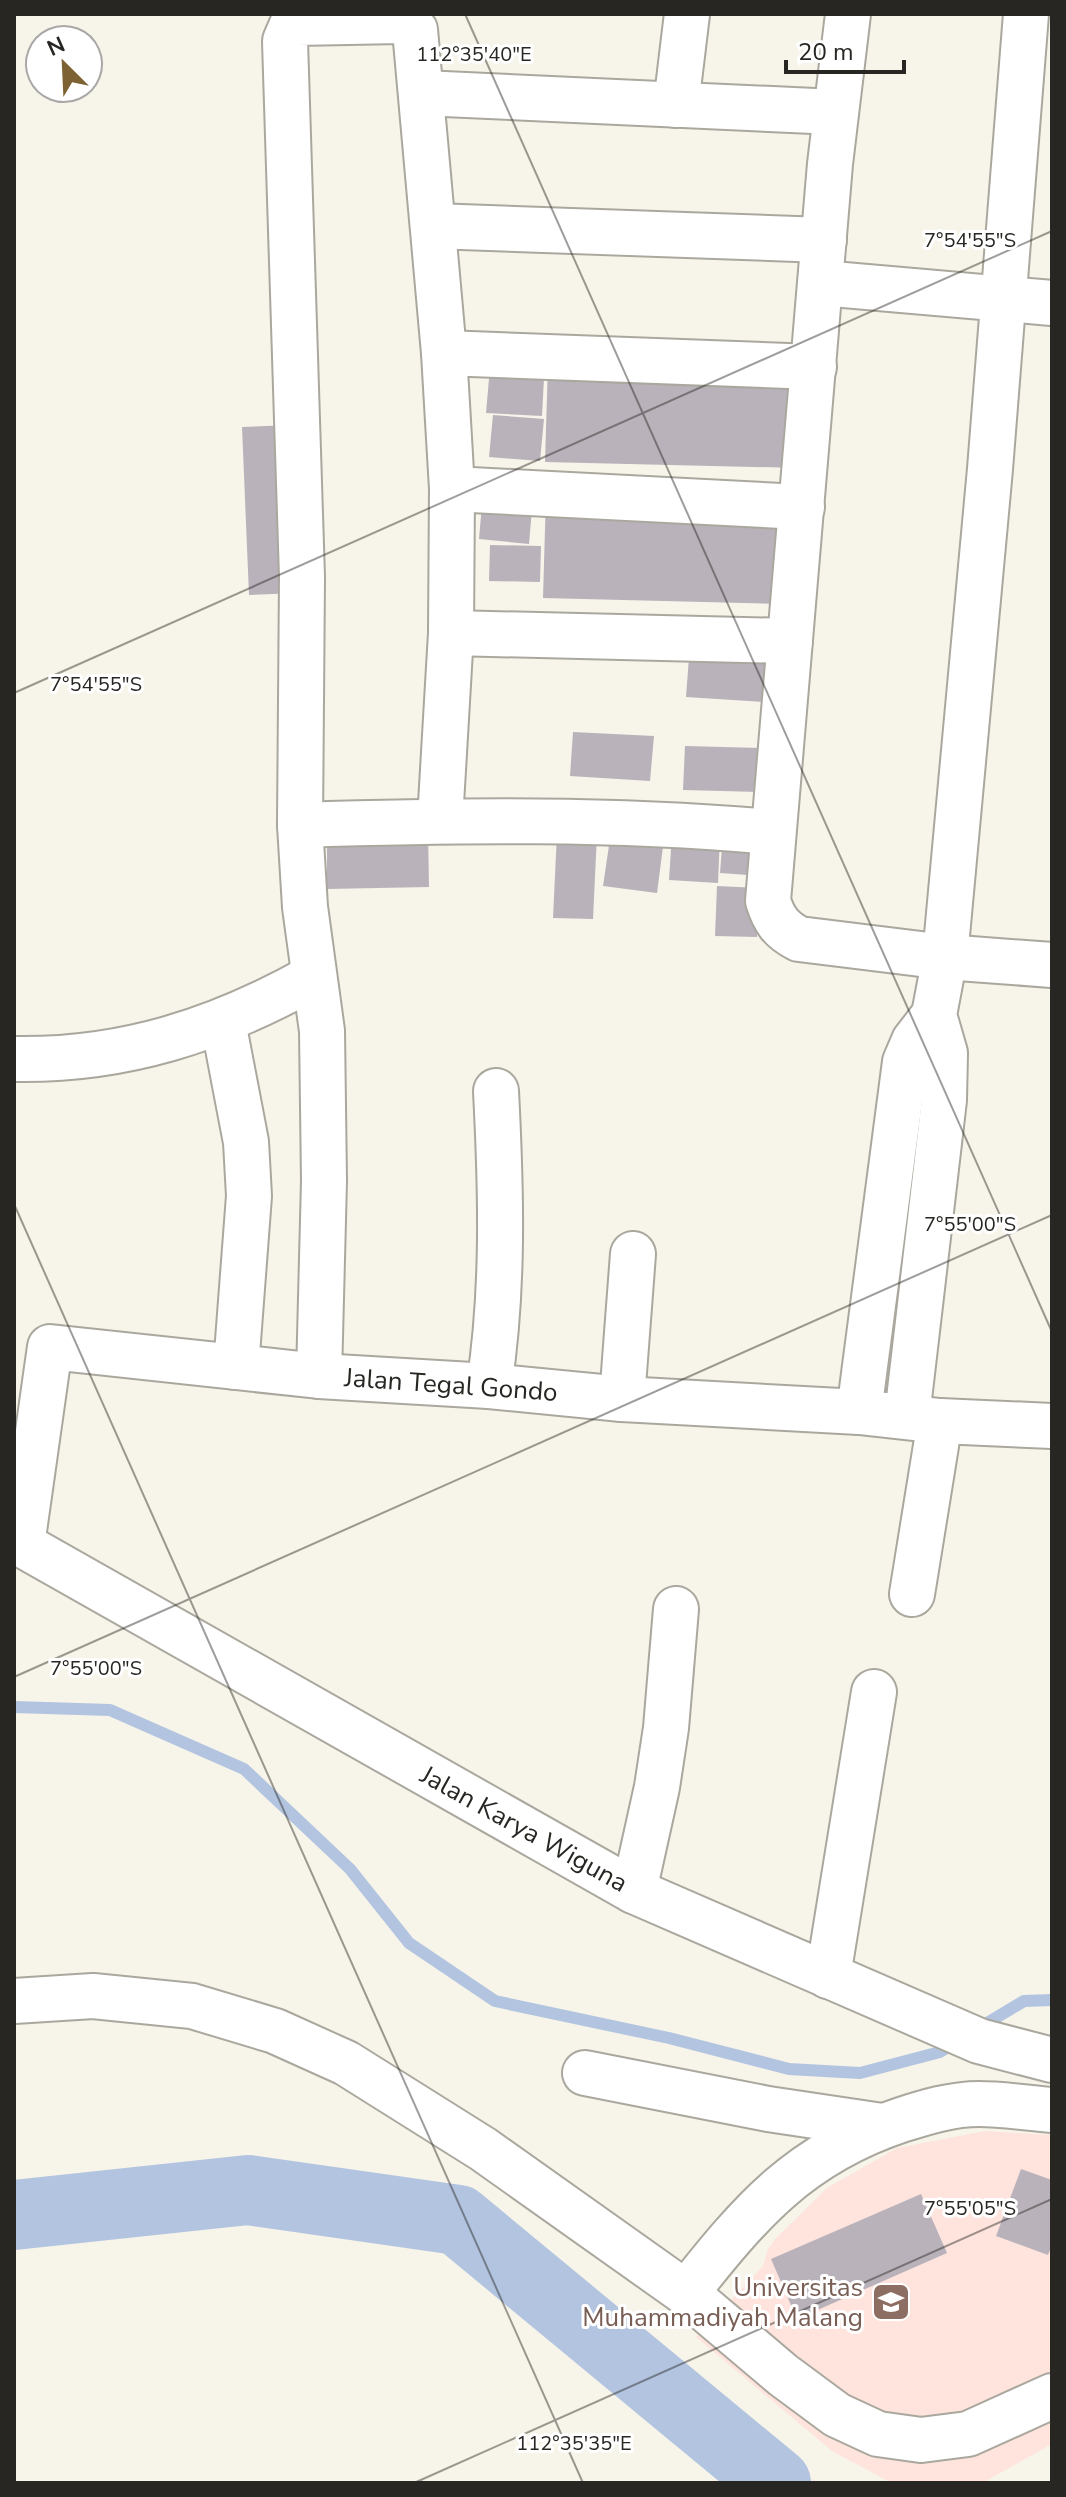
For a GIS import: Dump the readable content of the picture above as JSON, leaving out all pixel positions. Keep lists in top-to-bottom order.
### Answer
{
  "streets": {
    "street": ["Jalan Tegal Gondo", "Jalan Karya Wiguna"]
  },
  "crossings": [
    ["Jalan Tegal Gondo", "Jalan Karya Wiguna"]
  ],
  "places": {
    "school or university": ["Universitas Muhammadiyah Malang"]
  },
  "scale_bar": "20 m",
  "north": "top left",
  "coordinates": [
    "112°35'40\"E",
    "7°54'55\"S",
    "7°55'00\"S",
    "7°55'05\"S",
    "112°35'35\"E"
  ]
}
